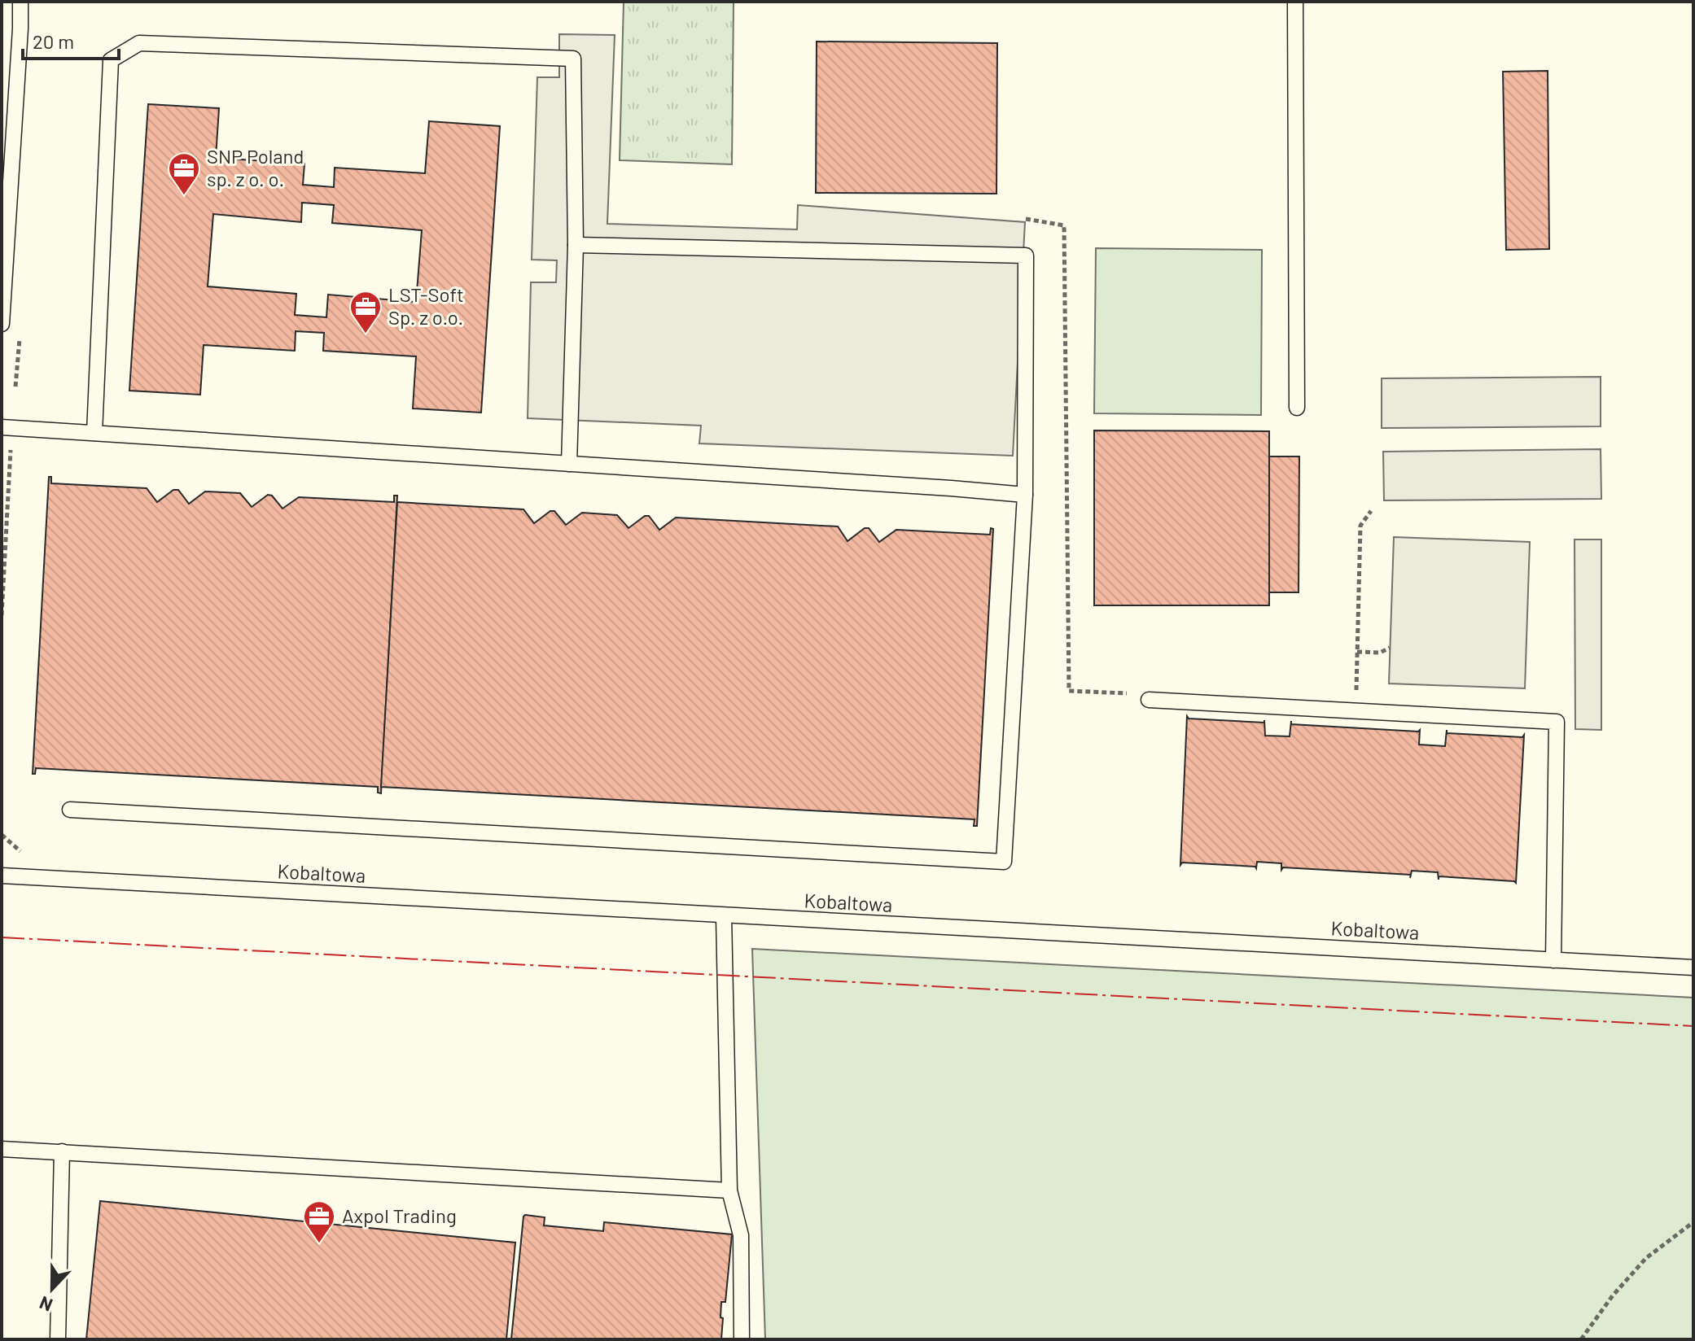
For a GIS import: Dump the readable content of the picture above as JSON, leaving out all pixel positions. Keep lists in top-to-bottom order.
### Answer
{
  "streets": {
    "lane": ["Kobaltowa"]
  },
  "places": {
    "office": ["SNP Poland sp. z o. o.", "LST-Soft Sp. z o.o.", "Axpol Trading"]
  },
  "scale_bar": "20 m",
  "north": "bottom"
}
